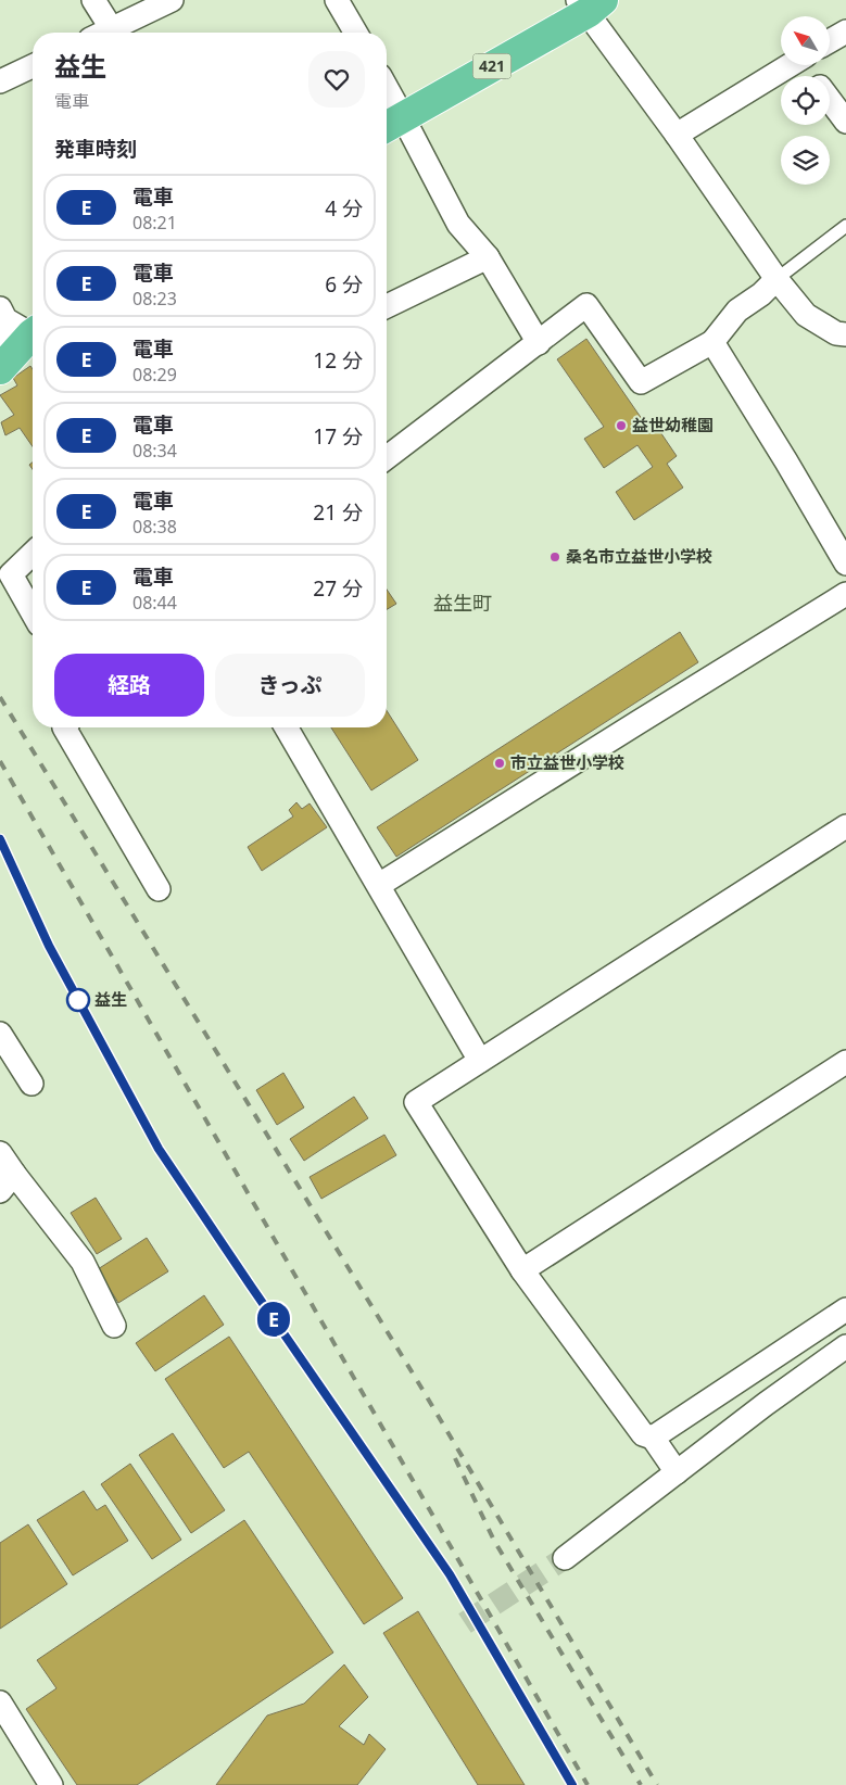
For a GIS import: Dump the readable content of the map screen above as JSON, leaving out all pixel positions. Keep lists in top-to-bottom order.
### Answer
{
  "streets": {
    "highway": ["421"]
  },
  "districts": ["益生町"],
  "places": [
    "益世幼稚園",
    "桑名市立益世小学校",
    "市立益世小学校",
    "益生"
  ],
  "north": "top left",
  "page": {
    "on_map": "E",
    "heading": [
      ["益生", "電車"],
      "発車時刻"
    ],
    "list": [
      {
        "mark": "E",
        "name": "電車",
        "note": "08:21",
        "value": "4 分"
      },
      {
        "mark": "E",
        "name": "電車",
        "note": "08:23",
        "value": "6 分"
      },
      {
        "mark": "E",
        "name": "電車",
        "note": "08:29",
        "value": "12 分"
      },
      {
        "mark": "E",
        "name": "電車",
        "note": "08:34",
        "value": "17 分"
      },
      {
        "mark": "E",
        "name": "電車",
        "note": "08:38",
        "value": "21 分"
      },
      {
        "mark": "E",
        "name": "電車",
        "note": "08:44",
        "value": "27 分"
      }
    ],
    "buttons": ["経路", "きっぷ"]
  }
}
